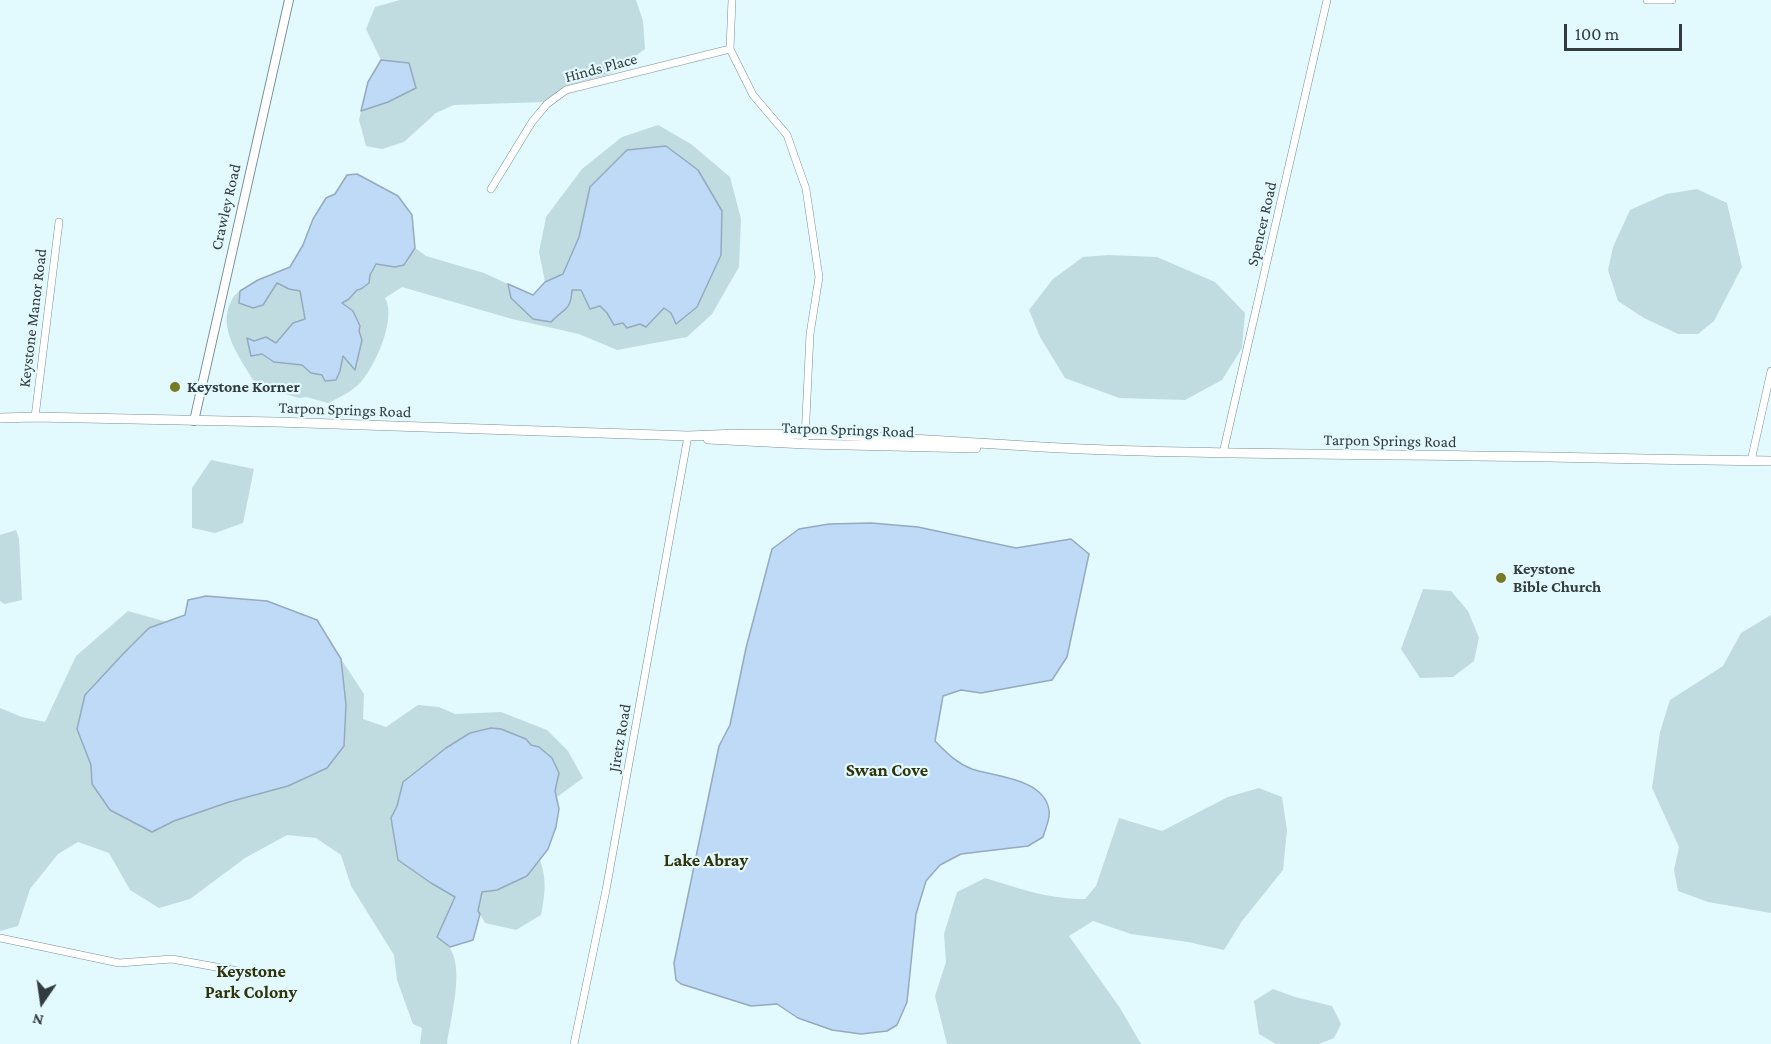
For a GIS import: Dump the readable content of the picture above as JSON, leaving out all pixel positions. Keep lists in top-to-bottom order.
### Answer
{
  "streets": {
    "main road": ["Tarpon Springs Road"],
    "street": [
      "Hinds Place",
      "Crawley Road",
      "Spencer Road",
      "Keystone Manor Road",
      "Jiretz Road"
    ]
  },
  "crossings": [
    ["Crawley Road", "Tarpon Springs Road"],
    ["Spencer Road", "Tarpon Springs Road"],
    ["Keystone Manor Road", "Tarpon Springs Road"],
    ["Tarpon Springs Road", "Jiretz Road"]
  ],
  "districts": ["Swan Cove", "Lake Abray", "Keystone Park Colony"],
  "places": ["Keystone Korner", "Keystone Bible Church"],
  "scale_bar": "100 m",
  "north": "bottom"
}
